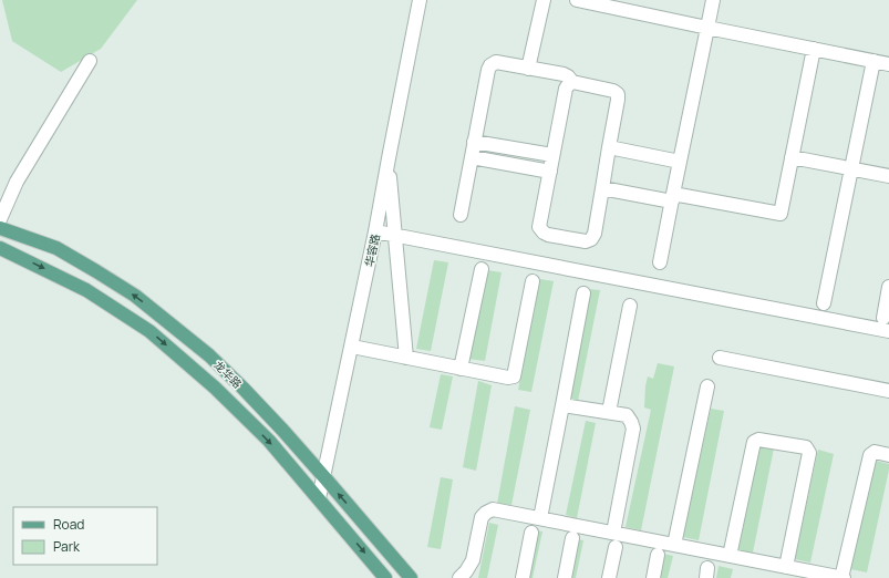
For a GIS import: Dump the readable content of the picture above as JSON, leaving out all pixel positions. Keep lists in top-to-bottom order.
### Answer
{
  "streets": {
    "main road": ["龙华路"],
    "street": ["华容路"]
  },
  "crossings": [
    ["华容路", "龙华路"]
  ],
  "legend": ["Road", "Park"]
}
